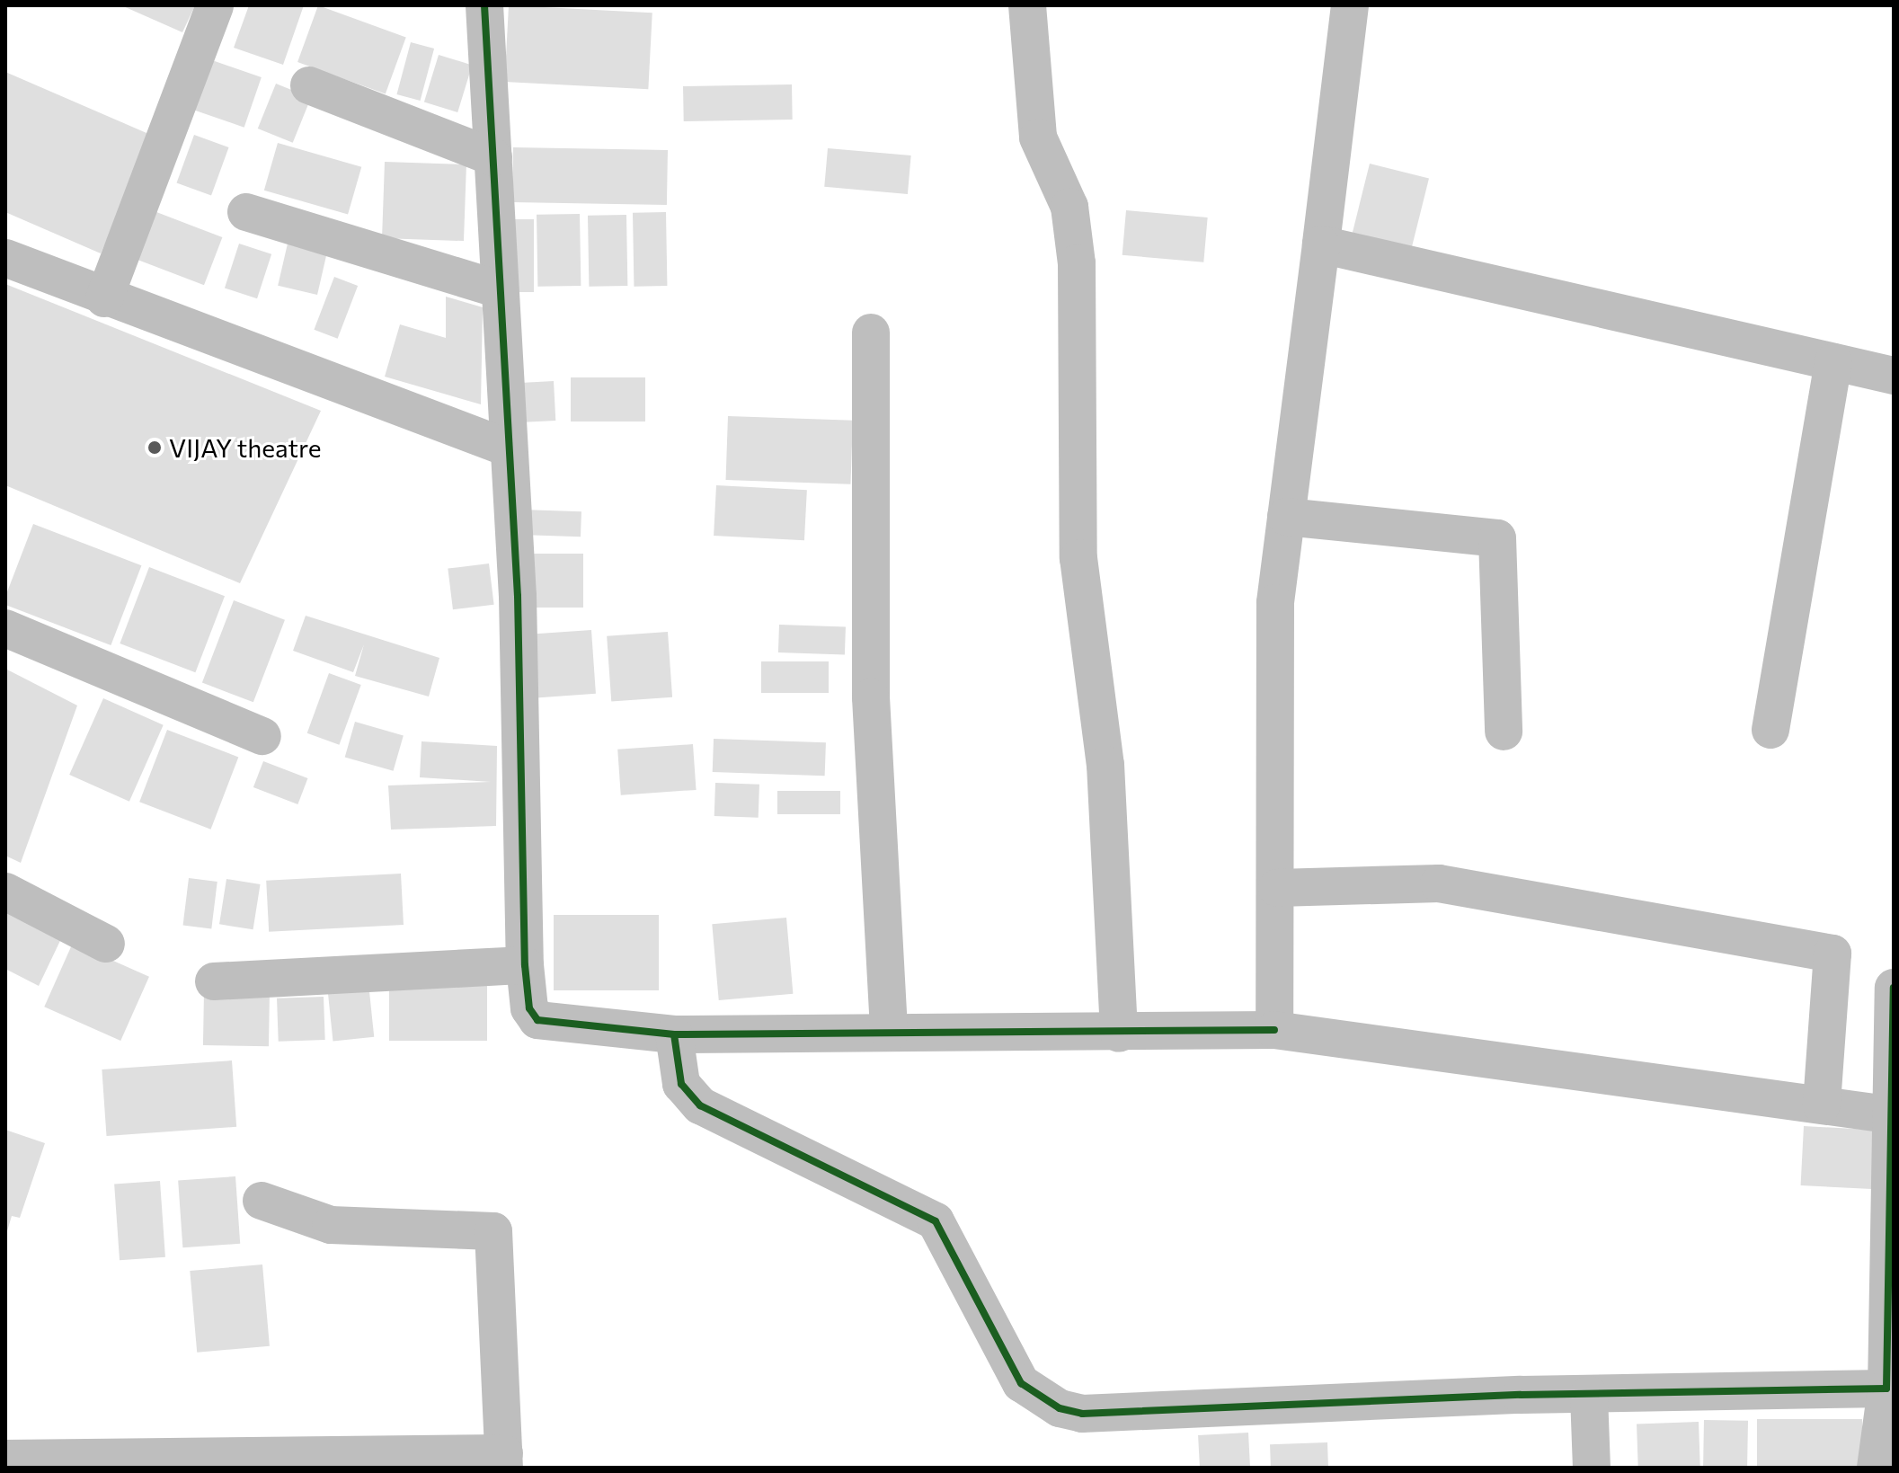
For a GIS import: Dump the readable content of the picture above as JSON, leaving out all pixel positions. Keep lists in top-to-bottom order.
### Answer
{
  "places": ["VIJAY theatre"]
}
